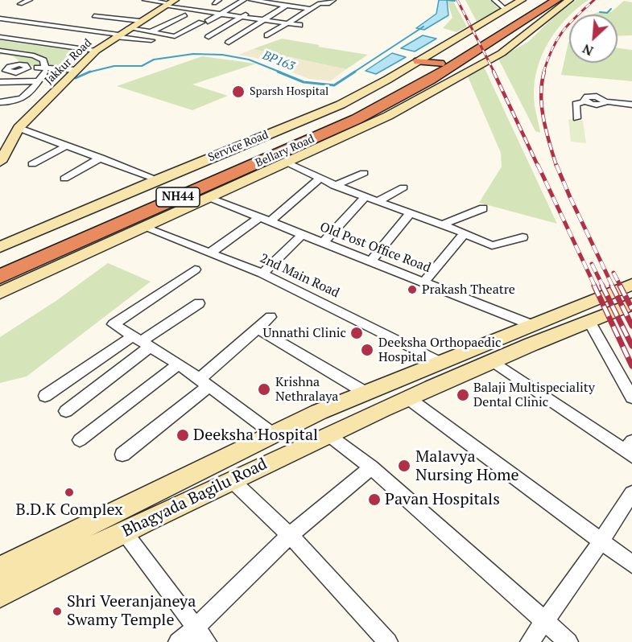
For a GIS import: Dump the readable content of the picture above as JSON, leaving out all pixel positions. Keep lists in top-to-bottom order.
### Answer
{
  "streets": {
    "highway": ["Bellary Road", "NH44"],
    "main road": ["Jakkur Road", "Service Road", "Bhagyada Bagilu Road"],
    "street": ["Old Post Office Road", "2nd Main Road"]
  },
  "crossings": [
    ["Old Post Office Road", "Bhagyada Bagilu Road"],
    ["2nd Main Road", "Bhagyada Bagilu Road"]
  ],
  "water": ["BP163"],
  "places": [
    "Sparsh Hospital",
    "Prakash Theatre",
    "Unnathi Clinic",
    "Deeksha Orthopaedic Hospital",
    "Krishna Nethralaya",
    "Balaji Multispeciality Dental Clinic",
    "Deeksha Hospital",
    "Malavya Nursing Home",
    "B.D.K Complex",
    "Pavan Hospitals",
    "Shri Veeranjaneya Swamy Temple"
  ],
  "north": "bottom left"
}
